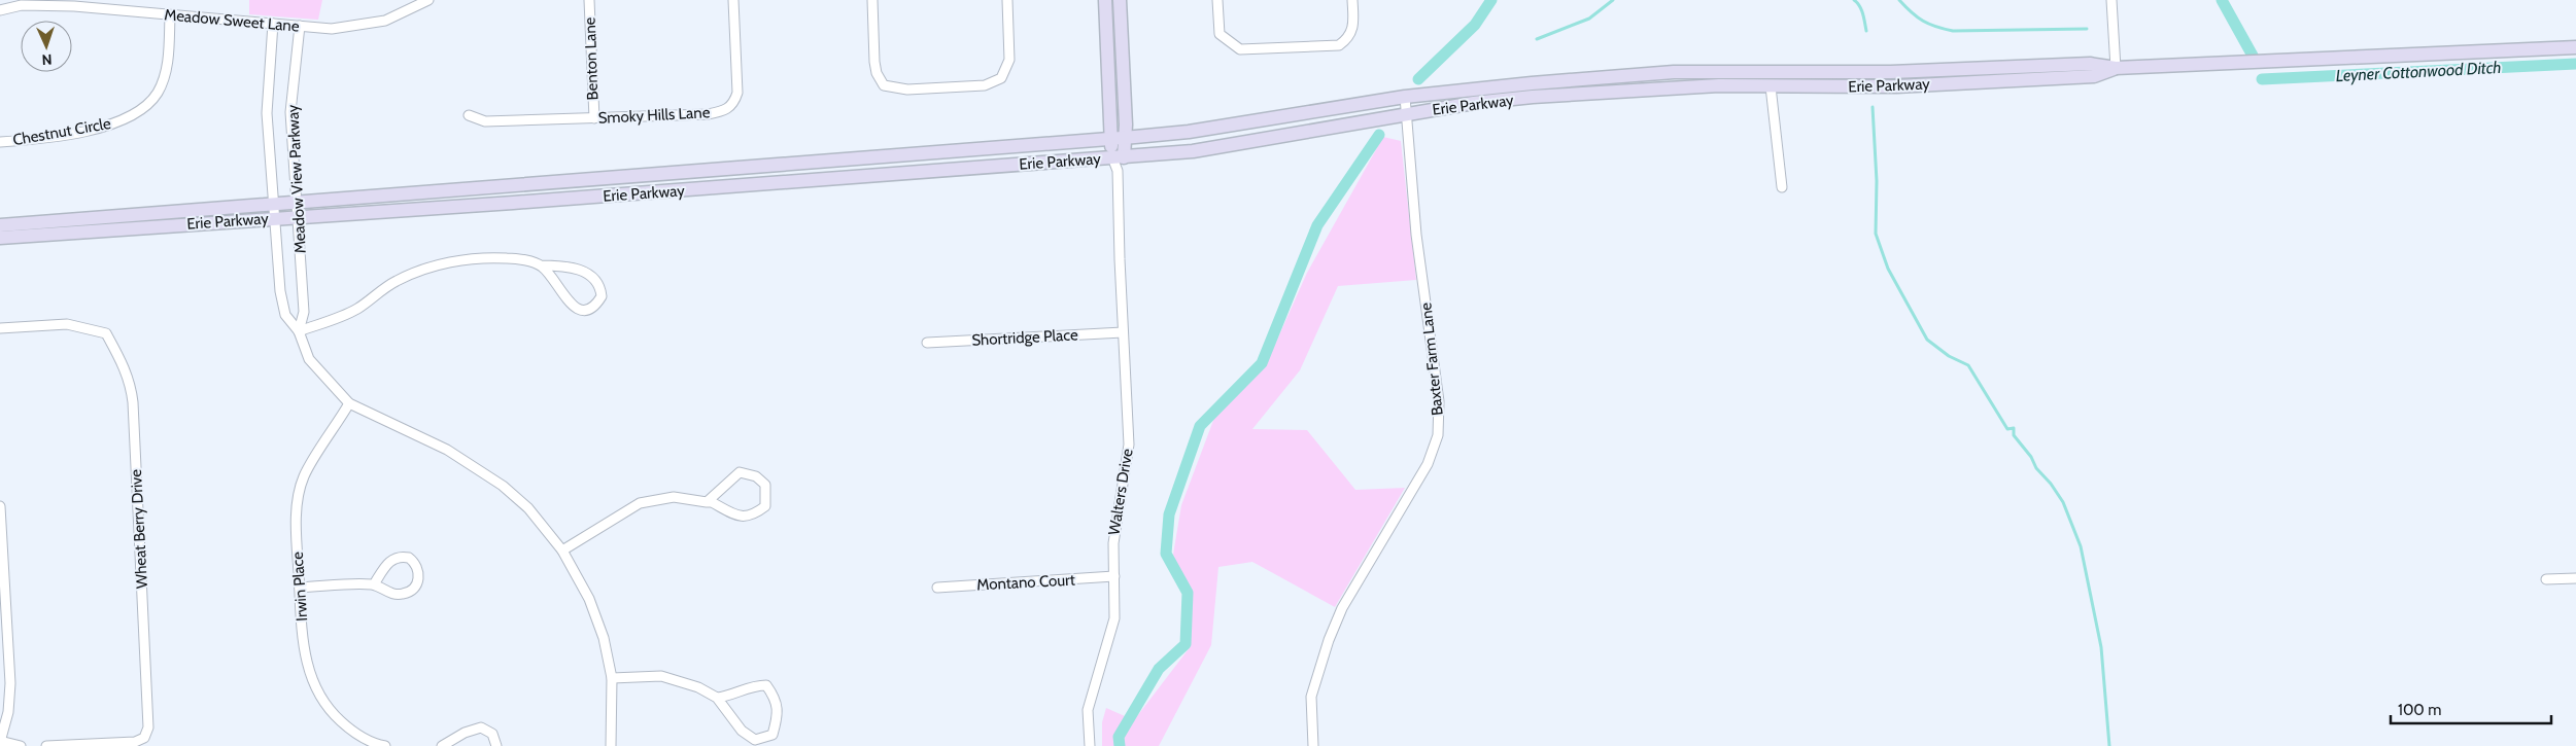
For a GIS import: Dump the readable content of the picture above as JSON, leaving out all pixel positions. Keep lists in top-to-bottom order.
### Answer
{
  "streets": {
    "main road": ["Erie Parkway"],
    "street": [
      "Meadow Sweet Lane",
      "Benton Lane",
      "Smoky Hills Lane",
      "Chestnut Circle",
      "Meadow View Parkway",
      "Shortridge Place",
      "Baxter Farm Lane",
      "Walters Drive",
      "Wheat Berry Drive",
      "Montano Court",
      "Irwin Place"
    ]
  },
  "crossings": [
    ["Meadow Sweet Lane", "Chestnut Circle"],
    ["Meadow Sweet Lane", "Meadow View Parkway"],
    ["Benton Lane", "Smoky Hills Lane"],
    ["Erie Parkway", "Meadow View Parkway"],
    ["Erie Parkway", "Baxter Farm Lane"],
    ["Erie Parkway", "Walters Drive"],
    ["Meadow View Parkway", "Irwin Place"],
    ["Shortridge Place", "Walters Drive"],
    ["Walters Drive", "Montano Court"]
  ],
  "water": ["Leyner Cottonwood Ditch"],
  "scale_bar": "100 m",
  "north": "bottom"
}
